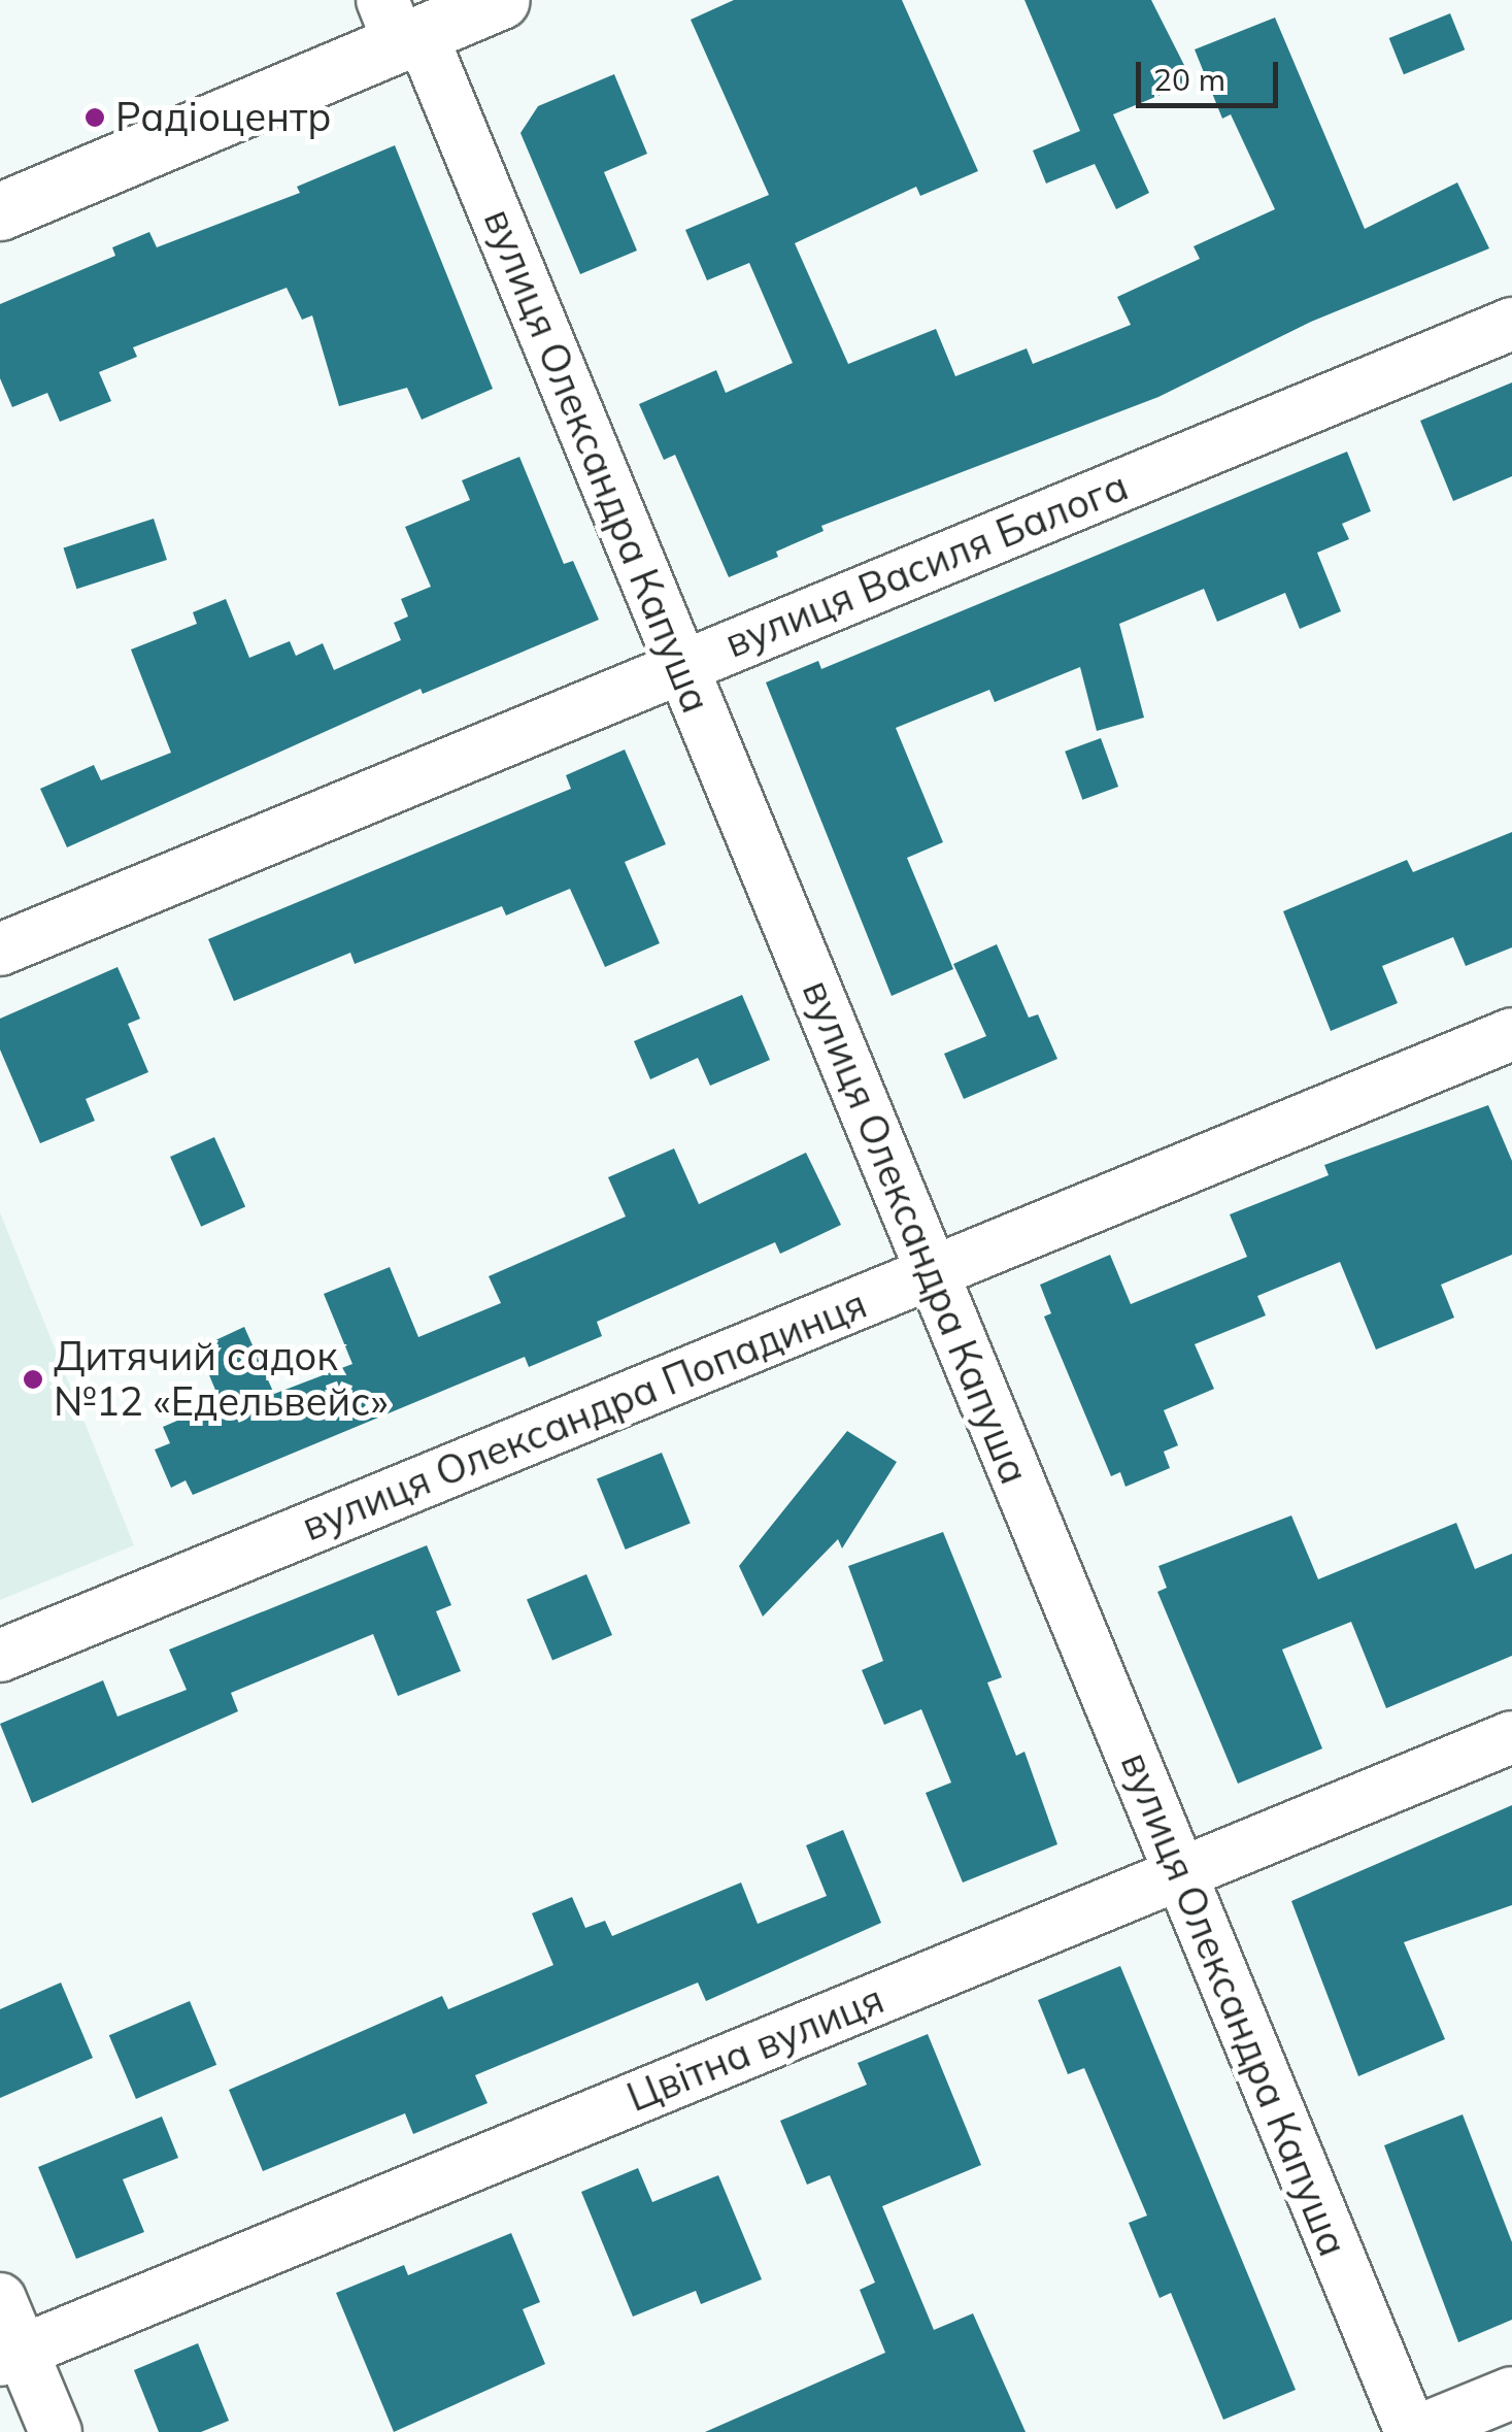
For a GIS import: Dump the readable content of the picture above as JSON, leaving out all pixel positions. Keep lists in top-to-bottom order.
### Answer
{
  "streets": {
    "street": [
      "вулиця Олександра Капуша",
      "вулиця Василя Балога",
      "вулиця Олександра Попадинця",
      "Цвітна вулиця"
    ]
  },
  "crossings": [
    ["вулиця Олександра Капуша", "вулиця Василя Балога"],
    ["вулиця Олександра Капуша", "вулиця Олександра Попадинця"],
    ["вулиця Олександра Капуша", "Цвітна вулиця"]
  ],
  "places": ["Радіоцентр", "Дитячий садок №12 «Едельвейс»"],
  "scale_bar": "20 m"
}
